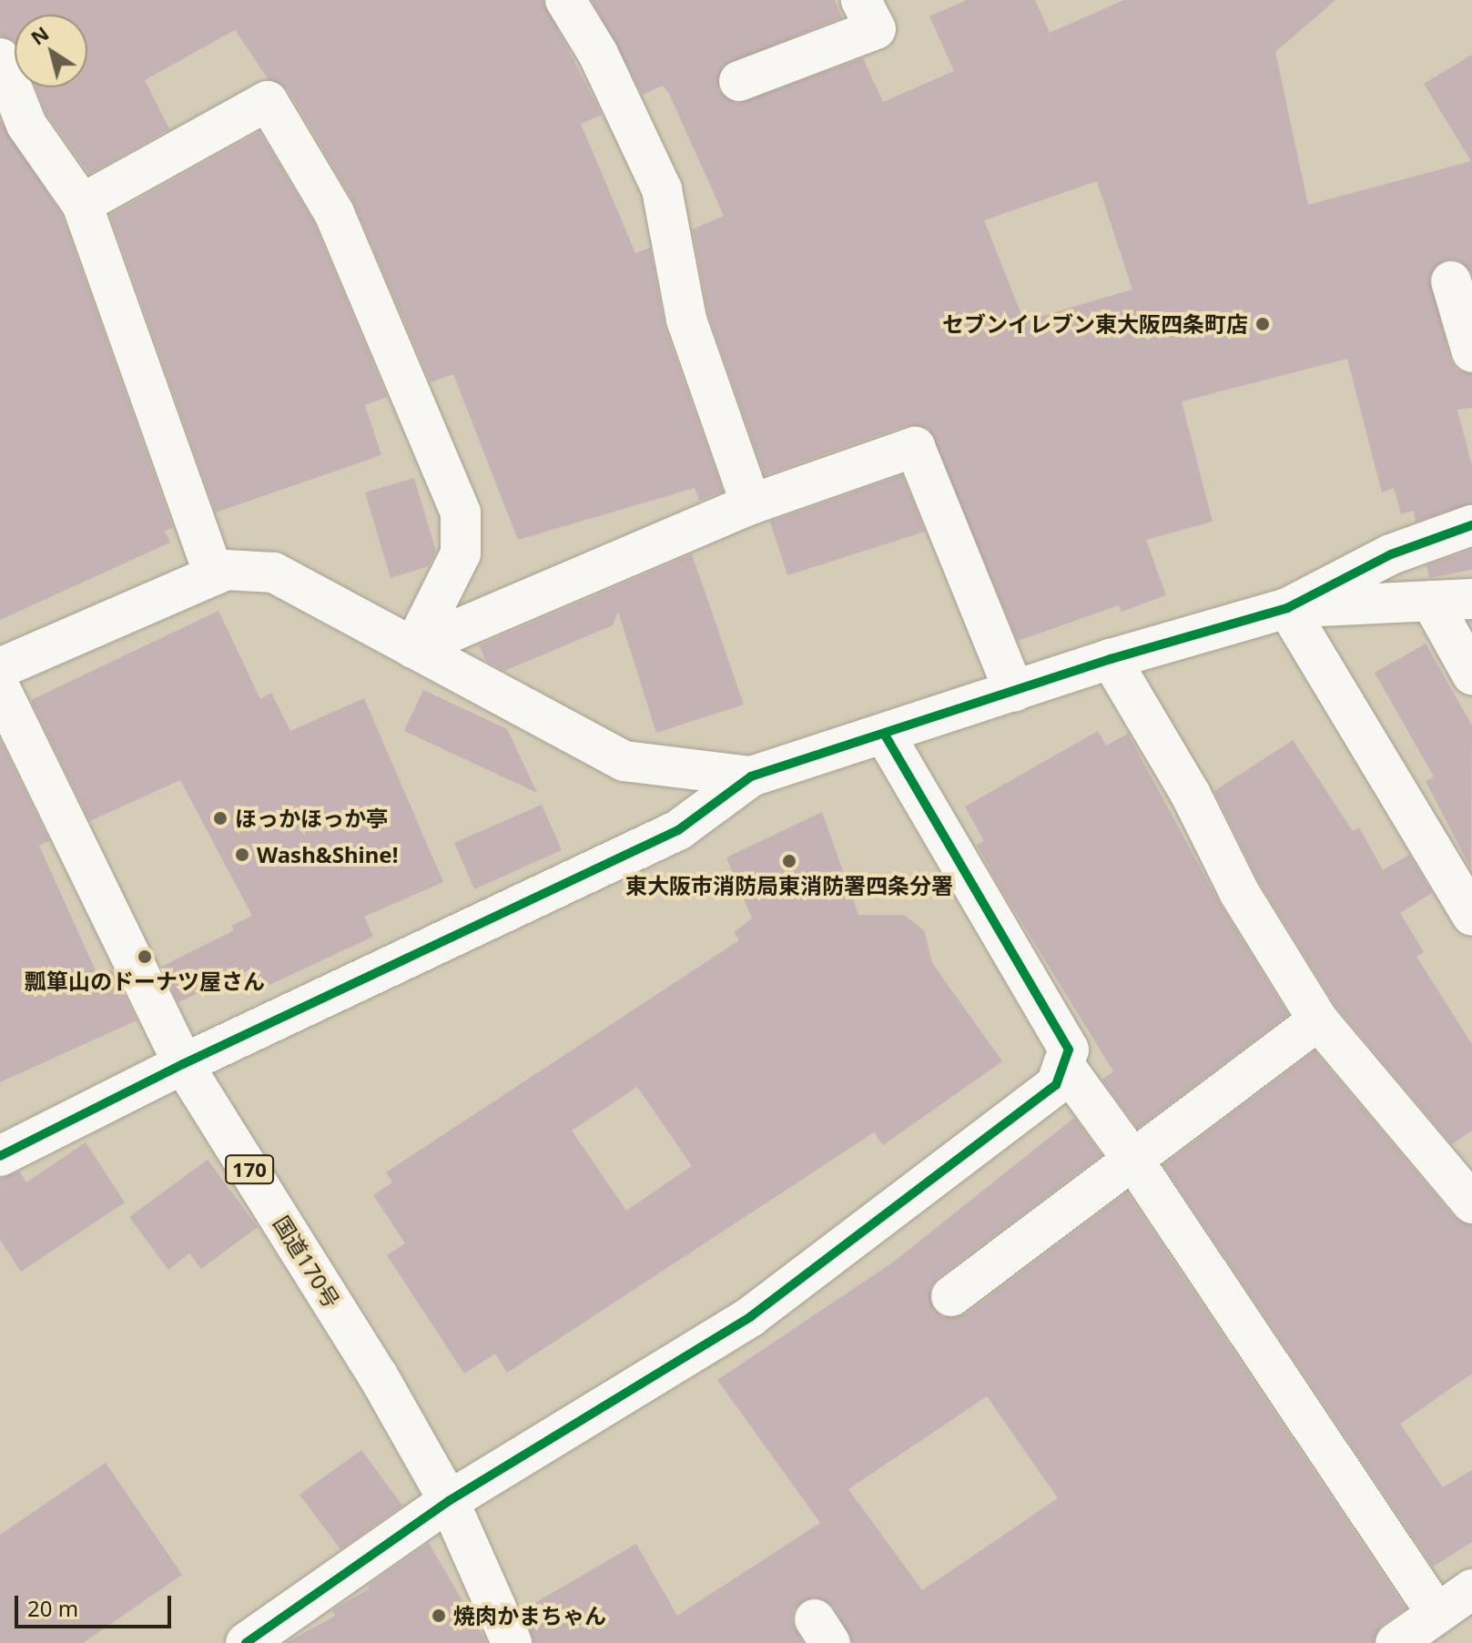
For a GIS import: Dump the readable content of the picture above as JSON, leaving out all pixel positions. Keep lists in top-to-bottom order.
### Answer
{
  "streets": {
    "main road": ["170", "国道170号"]
  },
  "places": [
    "セブンイレブン東大阪四条町店",
    "ほっかほっか亭",
    "Wash&Shine!",
    "東大阪市消防局東消防署四条分署",
    "瓢箪山のドーナツ屋さん",
    "焼肉かまちゃん"
  ],
  "scale_bar": "20 m",
  "north": "top left"
}
